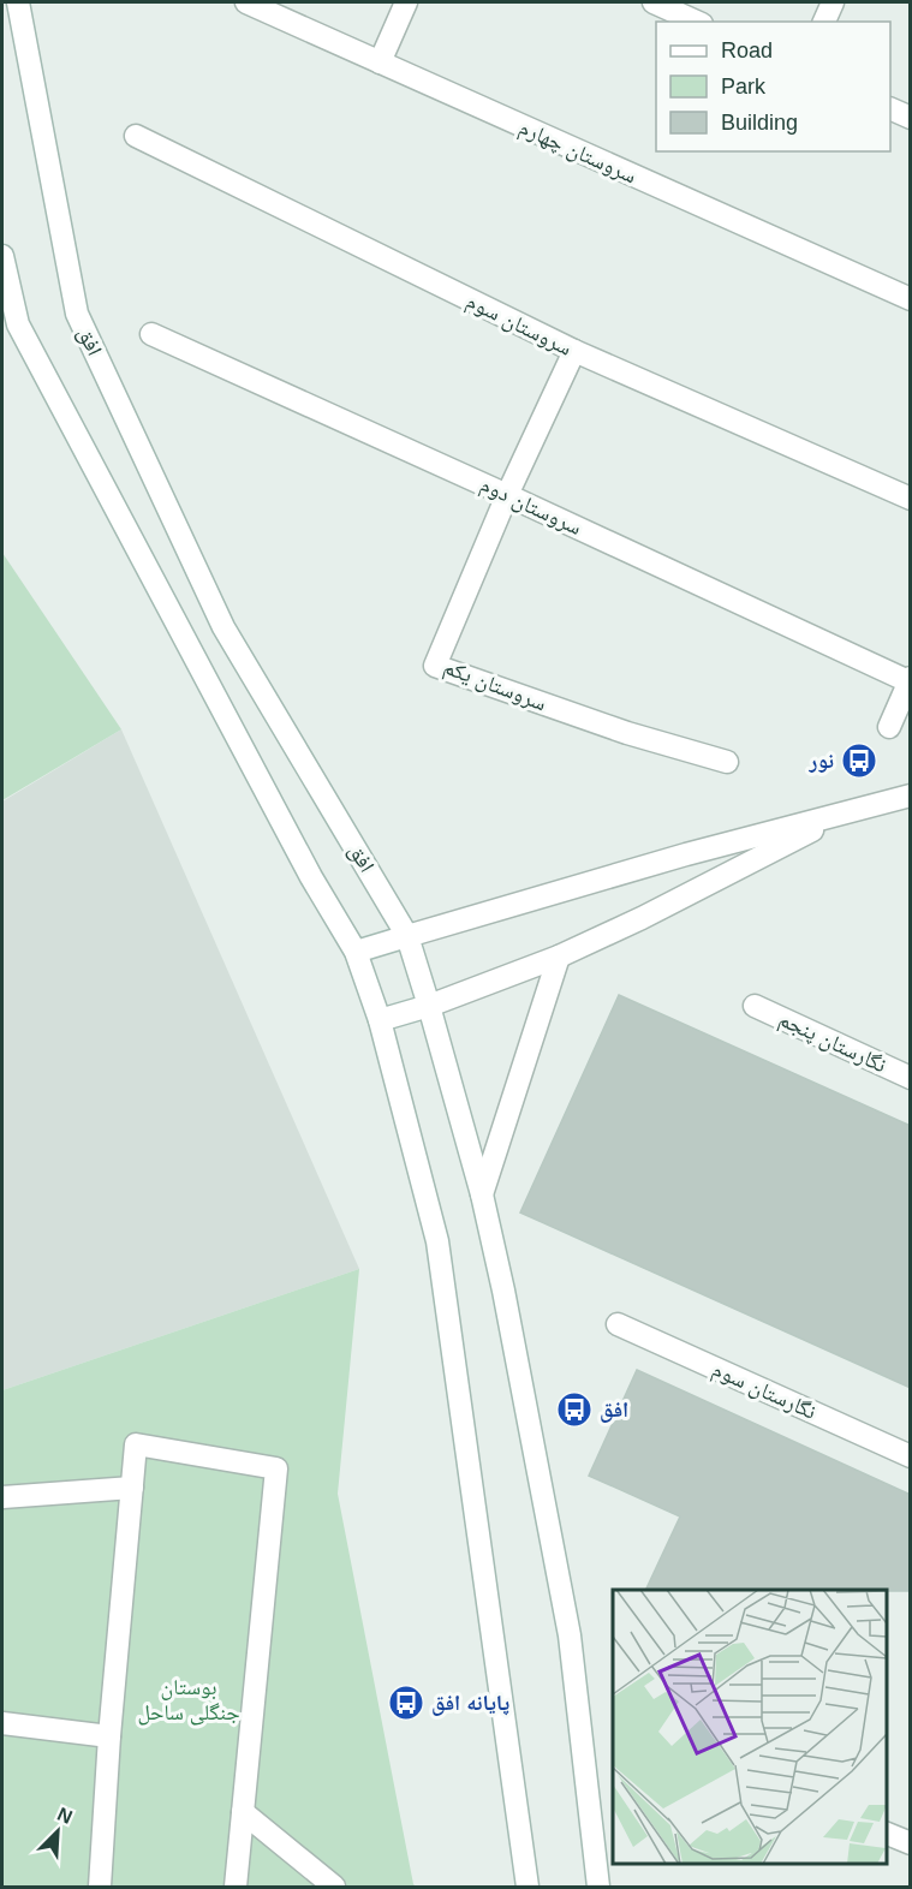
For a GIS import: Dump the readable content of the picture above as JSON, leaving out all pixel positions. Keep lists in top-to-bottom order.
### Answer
{
  "streets": {
    "street": [
      "سروستان چهارم",
      "سروستان سوم",
      "افق",
      "سروستان دوم",
      "سروستان یکم",
      "نگارستان پنجم",
      "نگارستان سوم"
    ]
  },
  "crossings": [
    ["سروستان دوم", "سروستان یکم"]
  ],
  "parks": ["بوستان جنگلی ساحل"],
  "places": {
    "bus stop": ["نور", "افق", "پایانه افق"]
  },
  "legend": ["Road", "Park", "Building"],
  "north": "top right"
}
